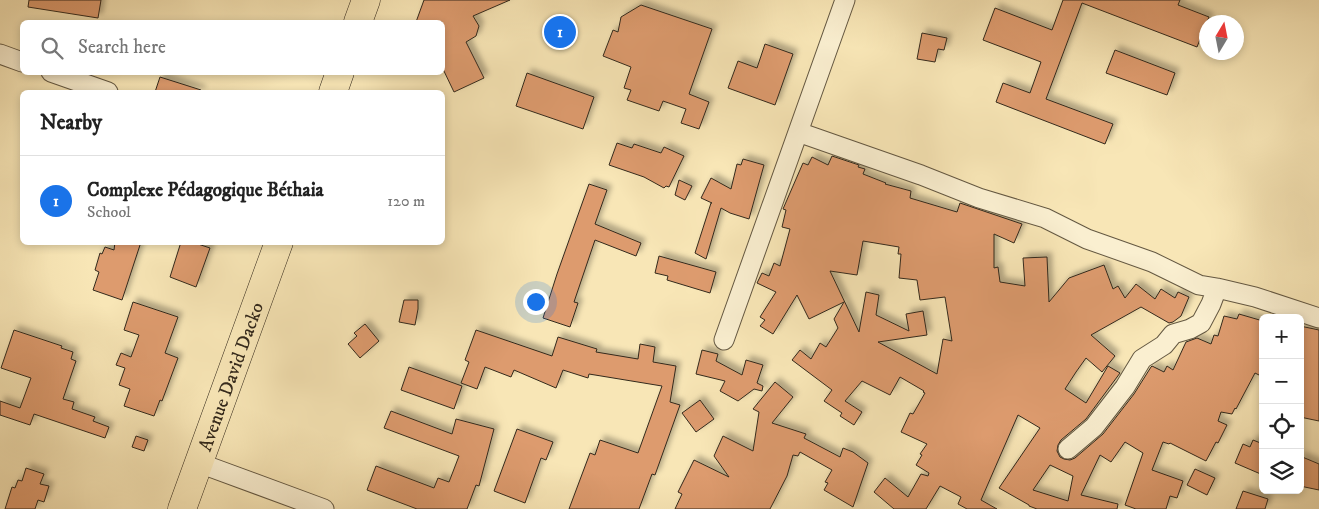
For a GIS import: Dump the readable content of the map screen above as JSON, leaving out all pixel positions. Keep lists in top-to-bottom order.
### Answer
{
  "streets": {
    "main road": ["Avenue David Dacko"]
  },
  "north": "top",
  "page": {
    "pins": "1",
    "search": "Search here",
    "heading": "Nearby",
    "list": [
      {
        "mark": "1",
        "name": "Complexe Pédagogique Béthaia",
        "note": "School",
        "value": "120 m"
      }
    ],
    "map_buttons": ["+", "−"]
  }
}
